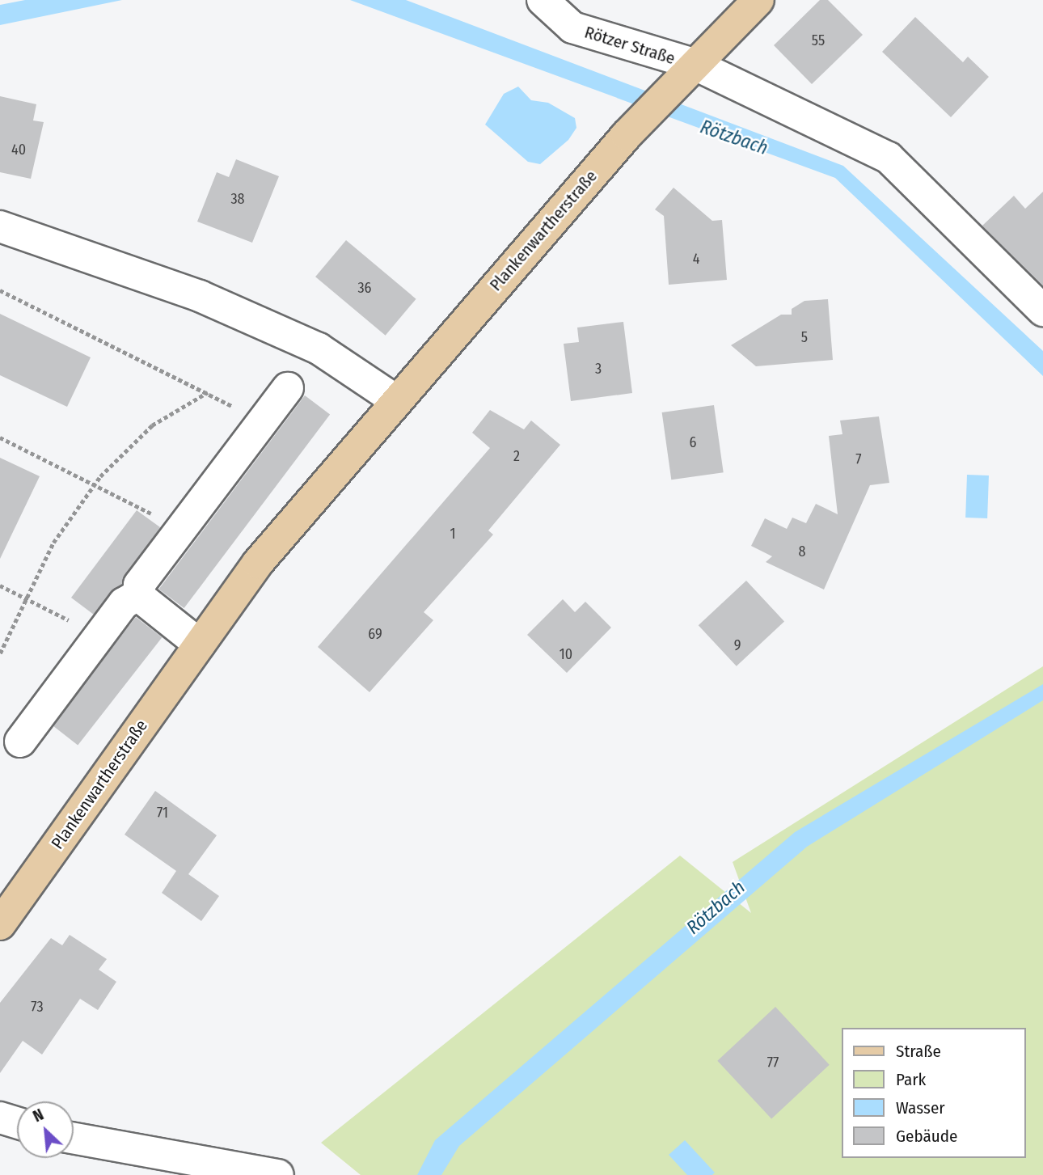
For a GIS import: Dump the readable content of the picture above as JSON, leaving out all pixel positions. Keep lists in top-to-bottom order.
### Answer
{
  "streets": {
    "main road": ["Plankenwartherstraße"],
    "street": ["Rötzer Straße"]
  },
  "crossings": [
    ["Rötzer Straße", "Plankenwartherstraße"]
  ],
  "water": ["Rötzbach"],
  "house_numbers": [
    "55",
    "40",
    "38",
    "4",
    "36",
    "5",
    "3",
    "6",
    "2",
    "7",
    "1",
    "8",
    "69",
    "9",
    "10",
    "71",
    "73",
    "77"
  ],
  "legend": [
    "Straße",
    "Park",
    "Wasser",
    "Gebäude"
  ],
  "north": "top left"
}
